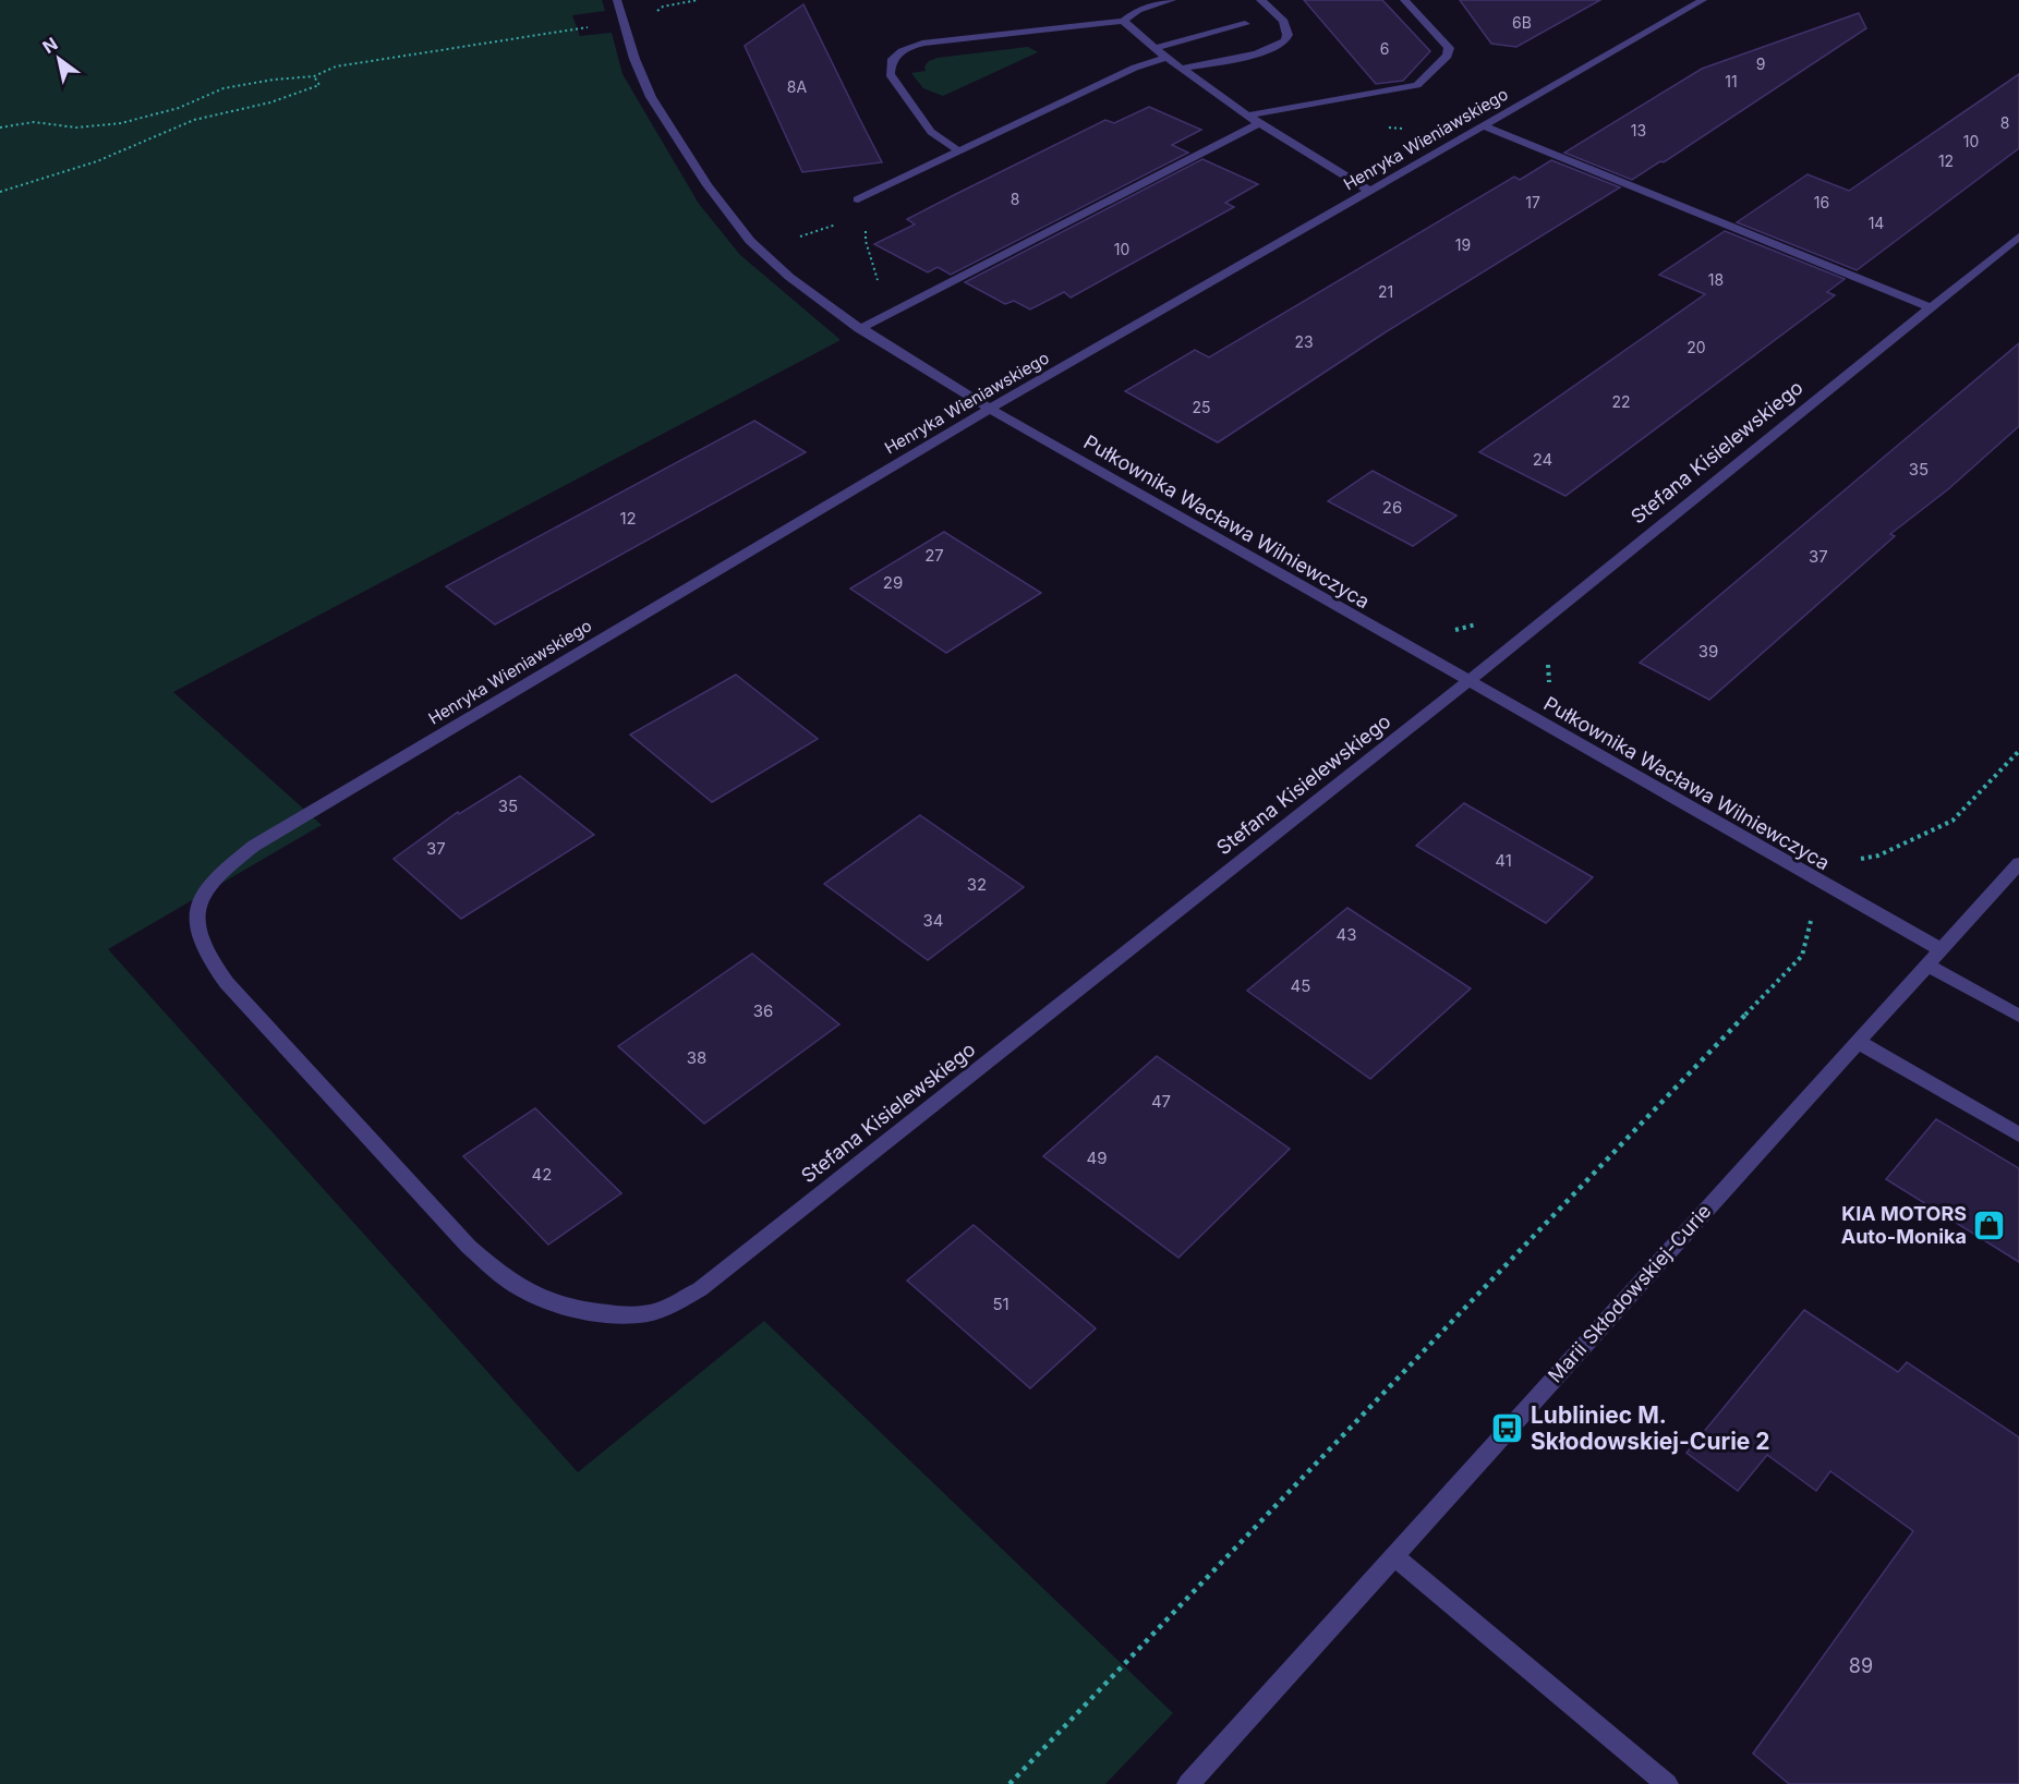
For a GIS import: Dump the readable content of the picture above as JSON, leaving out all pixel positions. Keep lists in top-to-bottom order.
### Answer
{
  "streets": {
    "street": [
      "Henryka Wieniawskiego",
      "Stefana Kisielewskiego",
      "Pułkownika Wacława Wilniewczyca",
      "Marii Skłodowskiej-Curie"
    ]
  },
  "crossings": [
    ["Henryka Wieniawskiego", "Stefana Kisielewskiego"],
    ["Henryka Wieniawskiego", "Pułkownika Wacława Wilniewczyca"],
    ["Stefana Kisielewskiego", "Pułkownika Wacława Wilniewczyca"],
    ["Pułkownika Wacława Wilniewczyca", "Marii Skłodowskiej-Curie"]
  ],
  "places": {
    "shop": ["KIA MOTORS Auto-Monika"],
    "bus stop": ["Lubliniec M. Skłodowskiej-Curie 2"]
  },
  "house_numbers": [
    "6B",
    "6",
    "9",
    "11",
    "8A",
    "8",
    "13",
    "10",
    "12",
    "8",
    "17",
    "16",
    "14",
    "19",
    "10",
    "18",
    "21",
    "23",
    "20",
    "22",
    "25",
    "24",
    "35",
    "26",
    "12",
    "27",
    "37",
    "29",
    "39",
    "35",
    "37",
    "41",
    "32",
    "34",
    "43",
    "45",
    "36",
    "38",
    "47",
    "49",
    "42",
    "51",
    "89"
  ],
  "north": "top left"
}
